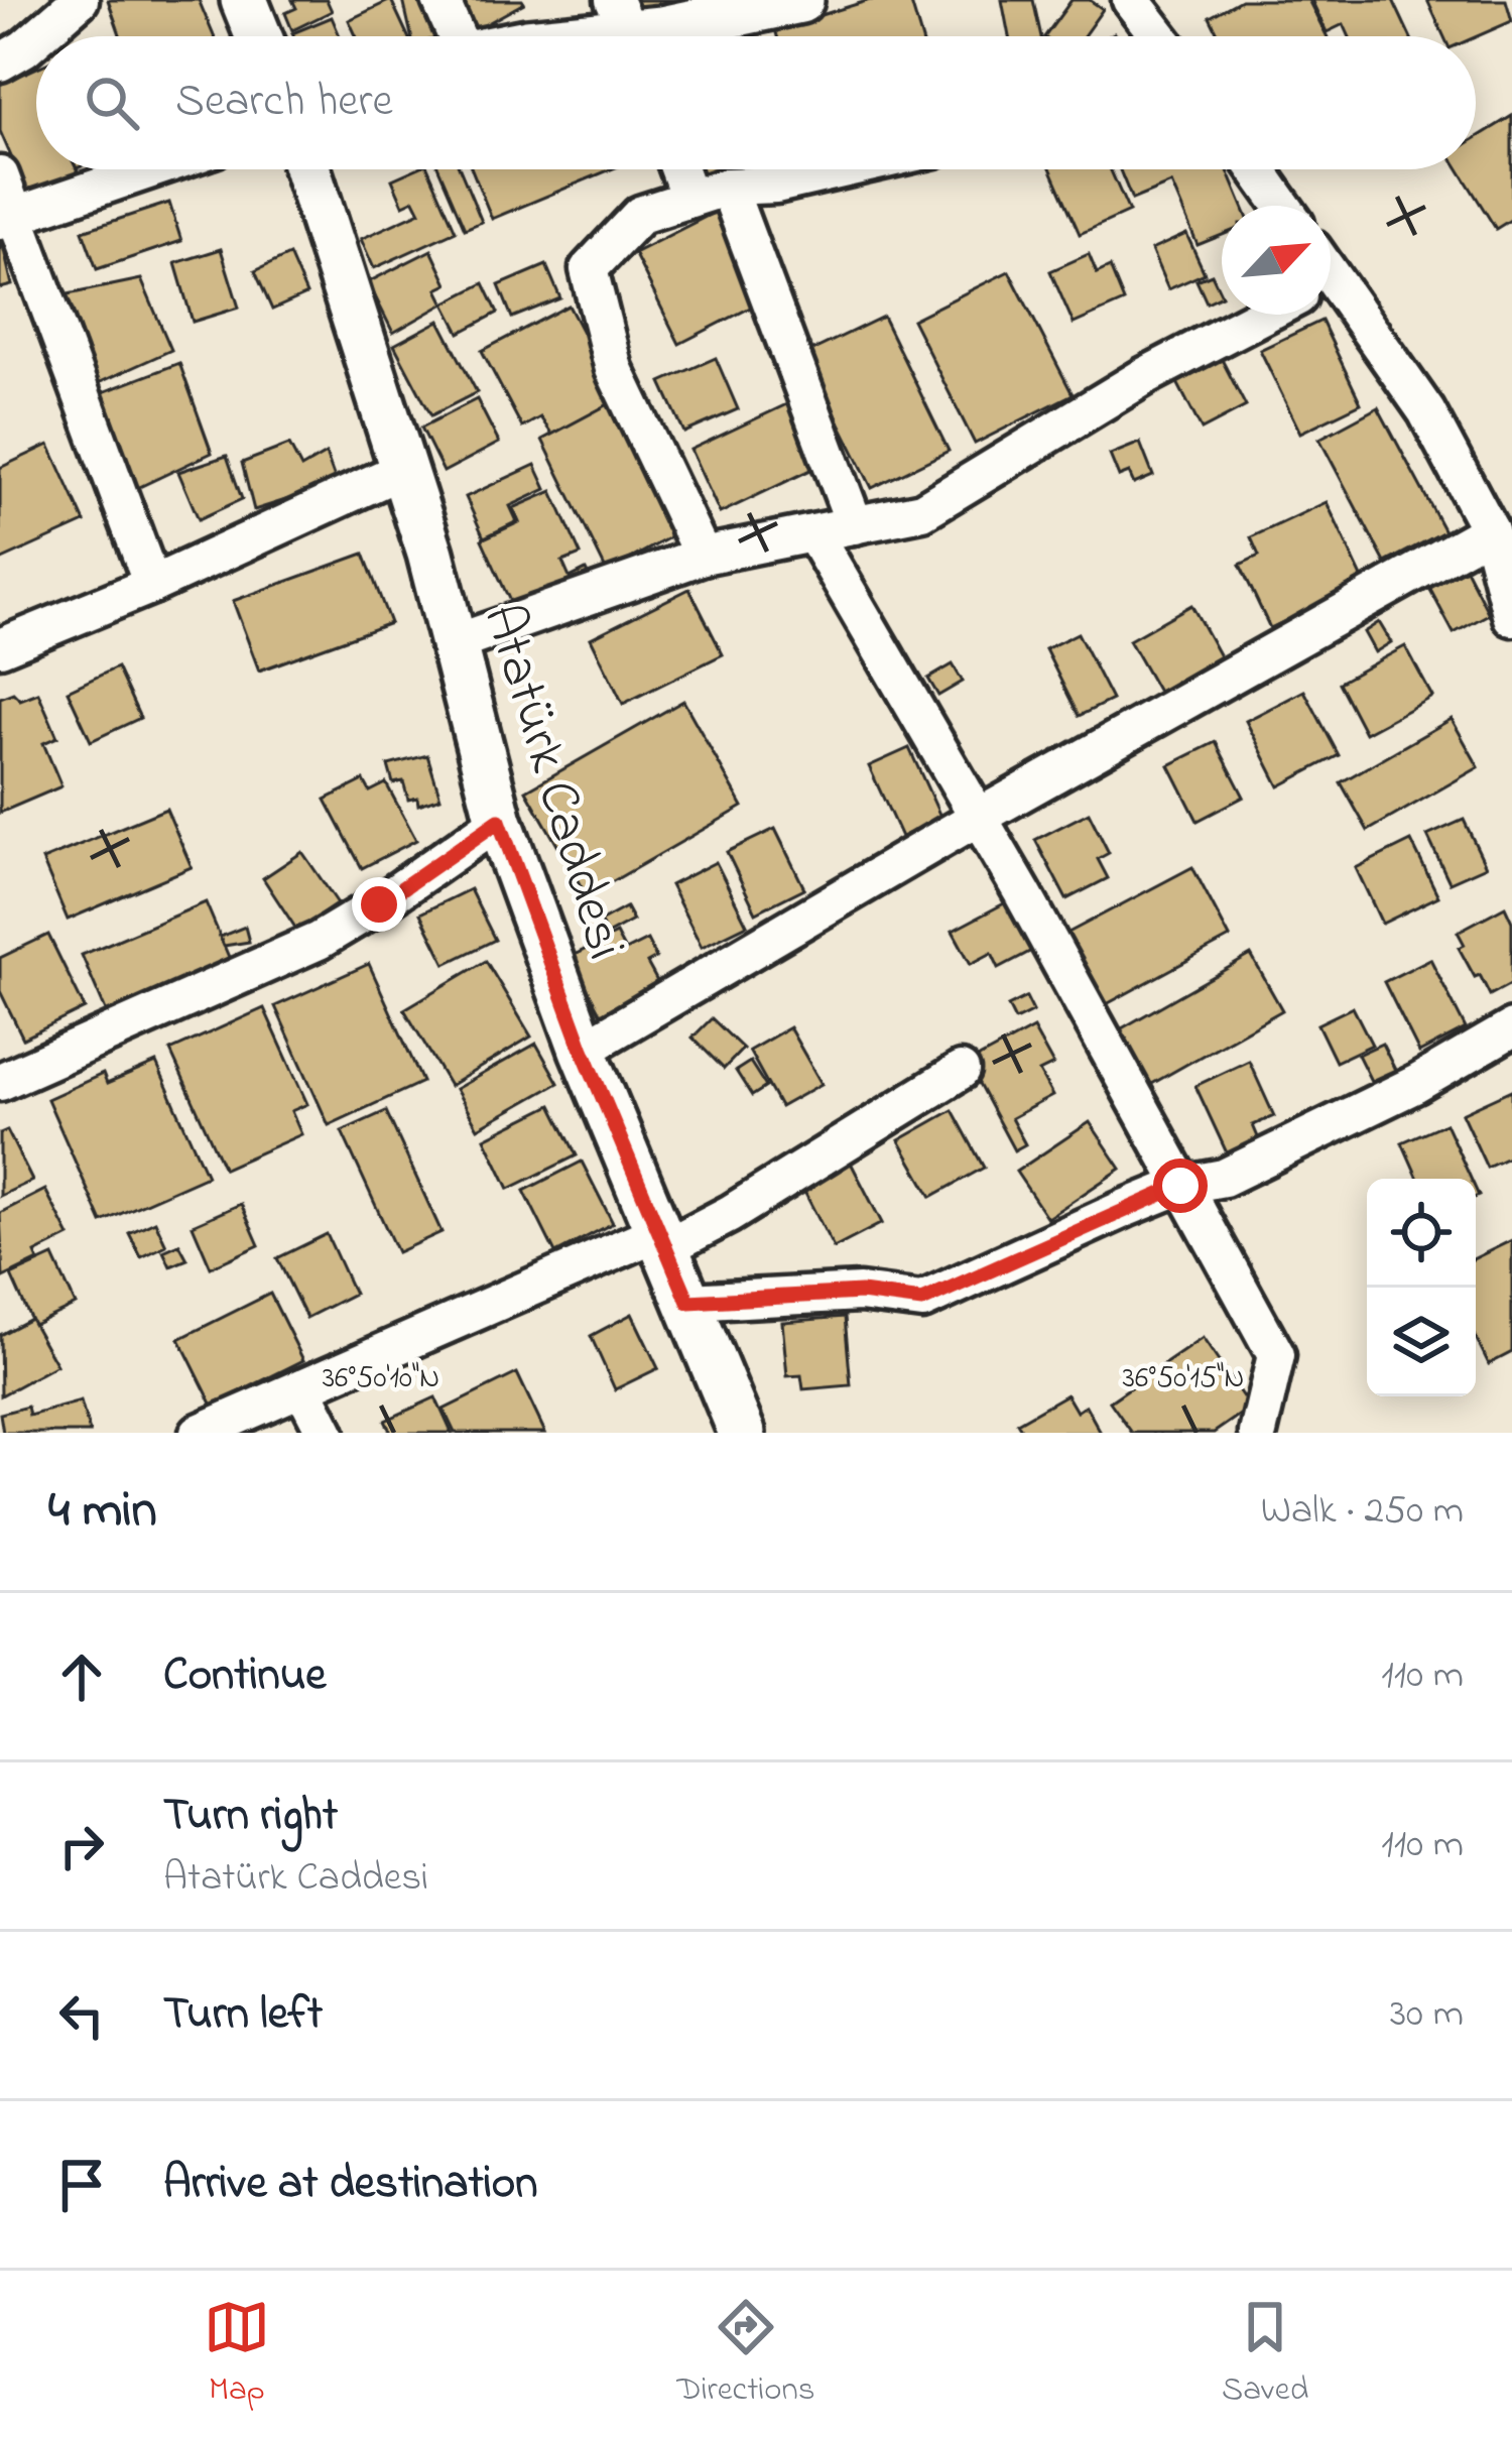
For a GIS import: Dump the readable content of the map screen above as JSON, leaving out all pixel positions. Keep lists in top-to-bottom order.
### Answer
{
  "streets": {
    "street": ["Atatürk Caddesi"]
  },
  "north": "top right",
  "page": {
    "search": "Search here",
    "heading": ["4 min", "Walk · 250 m"],
    "list": [
      ["Continue", "110 m"],
      ["Turn right", "Atatürk Caddesi", "110 m"],
      ["Turn left", "30 m"],
      "Arrive at destination"
    ],
    "nav": ["Map", "Directions", "Saved"]
  },
  "coordinates": ["36°50'10\"N", "36°50'15\"N"]
}
